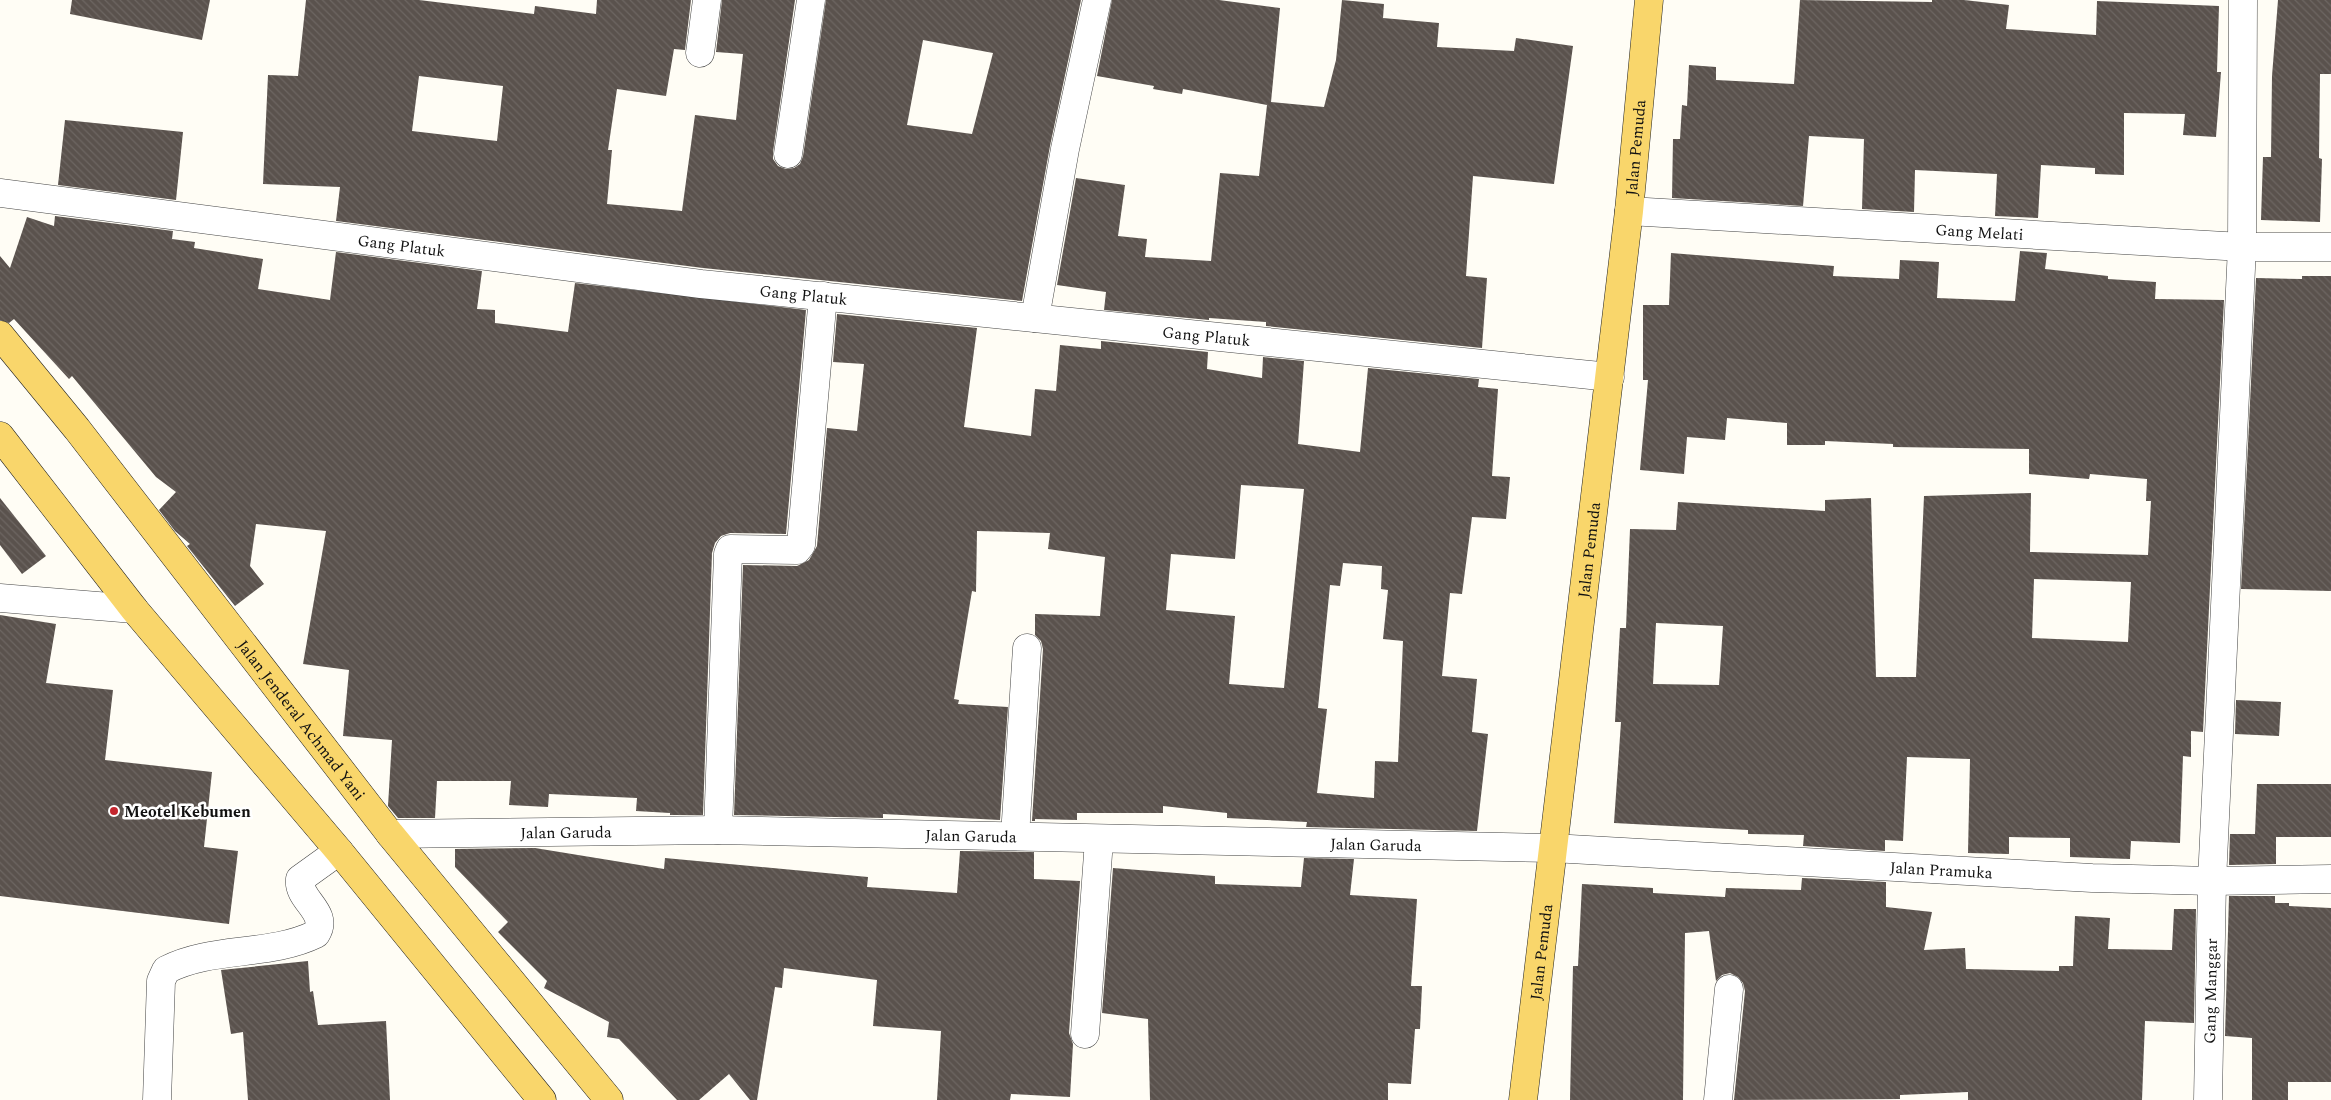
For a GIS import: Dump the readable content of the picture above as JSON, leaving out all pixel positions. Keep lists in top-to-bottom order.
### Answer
{
  "streets": {
    "main road": ["Jalan Pemuda", "Jalan Jenderal Achmad Yani"],
    "street": [
      "Gang Melati",
      "Gang Platuk",
      "Jalan Garuda",
      "Jalan Pramuka",
      "Gang Manggar"
    ]
  },
  "crossings": [
    ["Jalan Pemuda", "Gang Melati"],
    ["Jalan Pemuda", "Gang Platuk"],
    ["Jalan Pemuda", "Jalan Garuda"],
    ["Jalan Pemuda", "Jalan Pramuka"],
    ["Gang Melati", "Gang Manggar"],
    ["Jalan Jenderal Achmad Yani", "Jalan Garuda"],
    ["Jalan Garuda", "Jalan Pramuka"],
    ["Jalan Pramuka", "Gang Manggar"]
  ],
  "places": ["Meotel Kebumen"]
}
